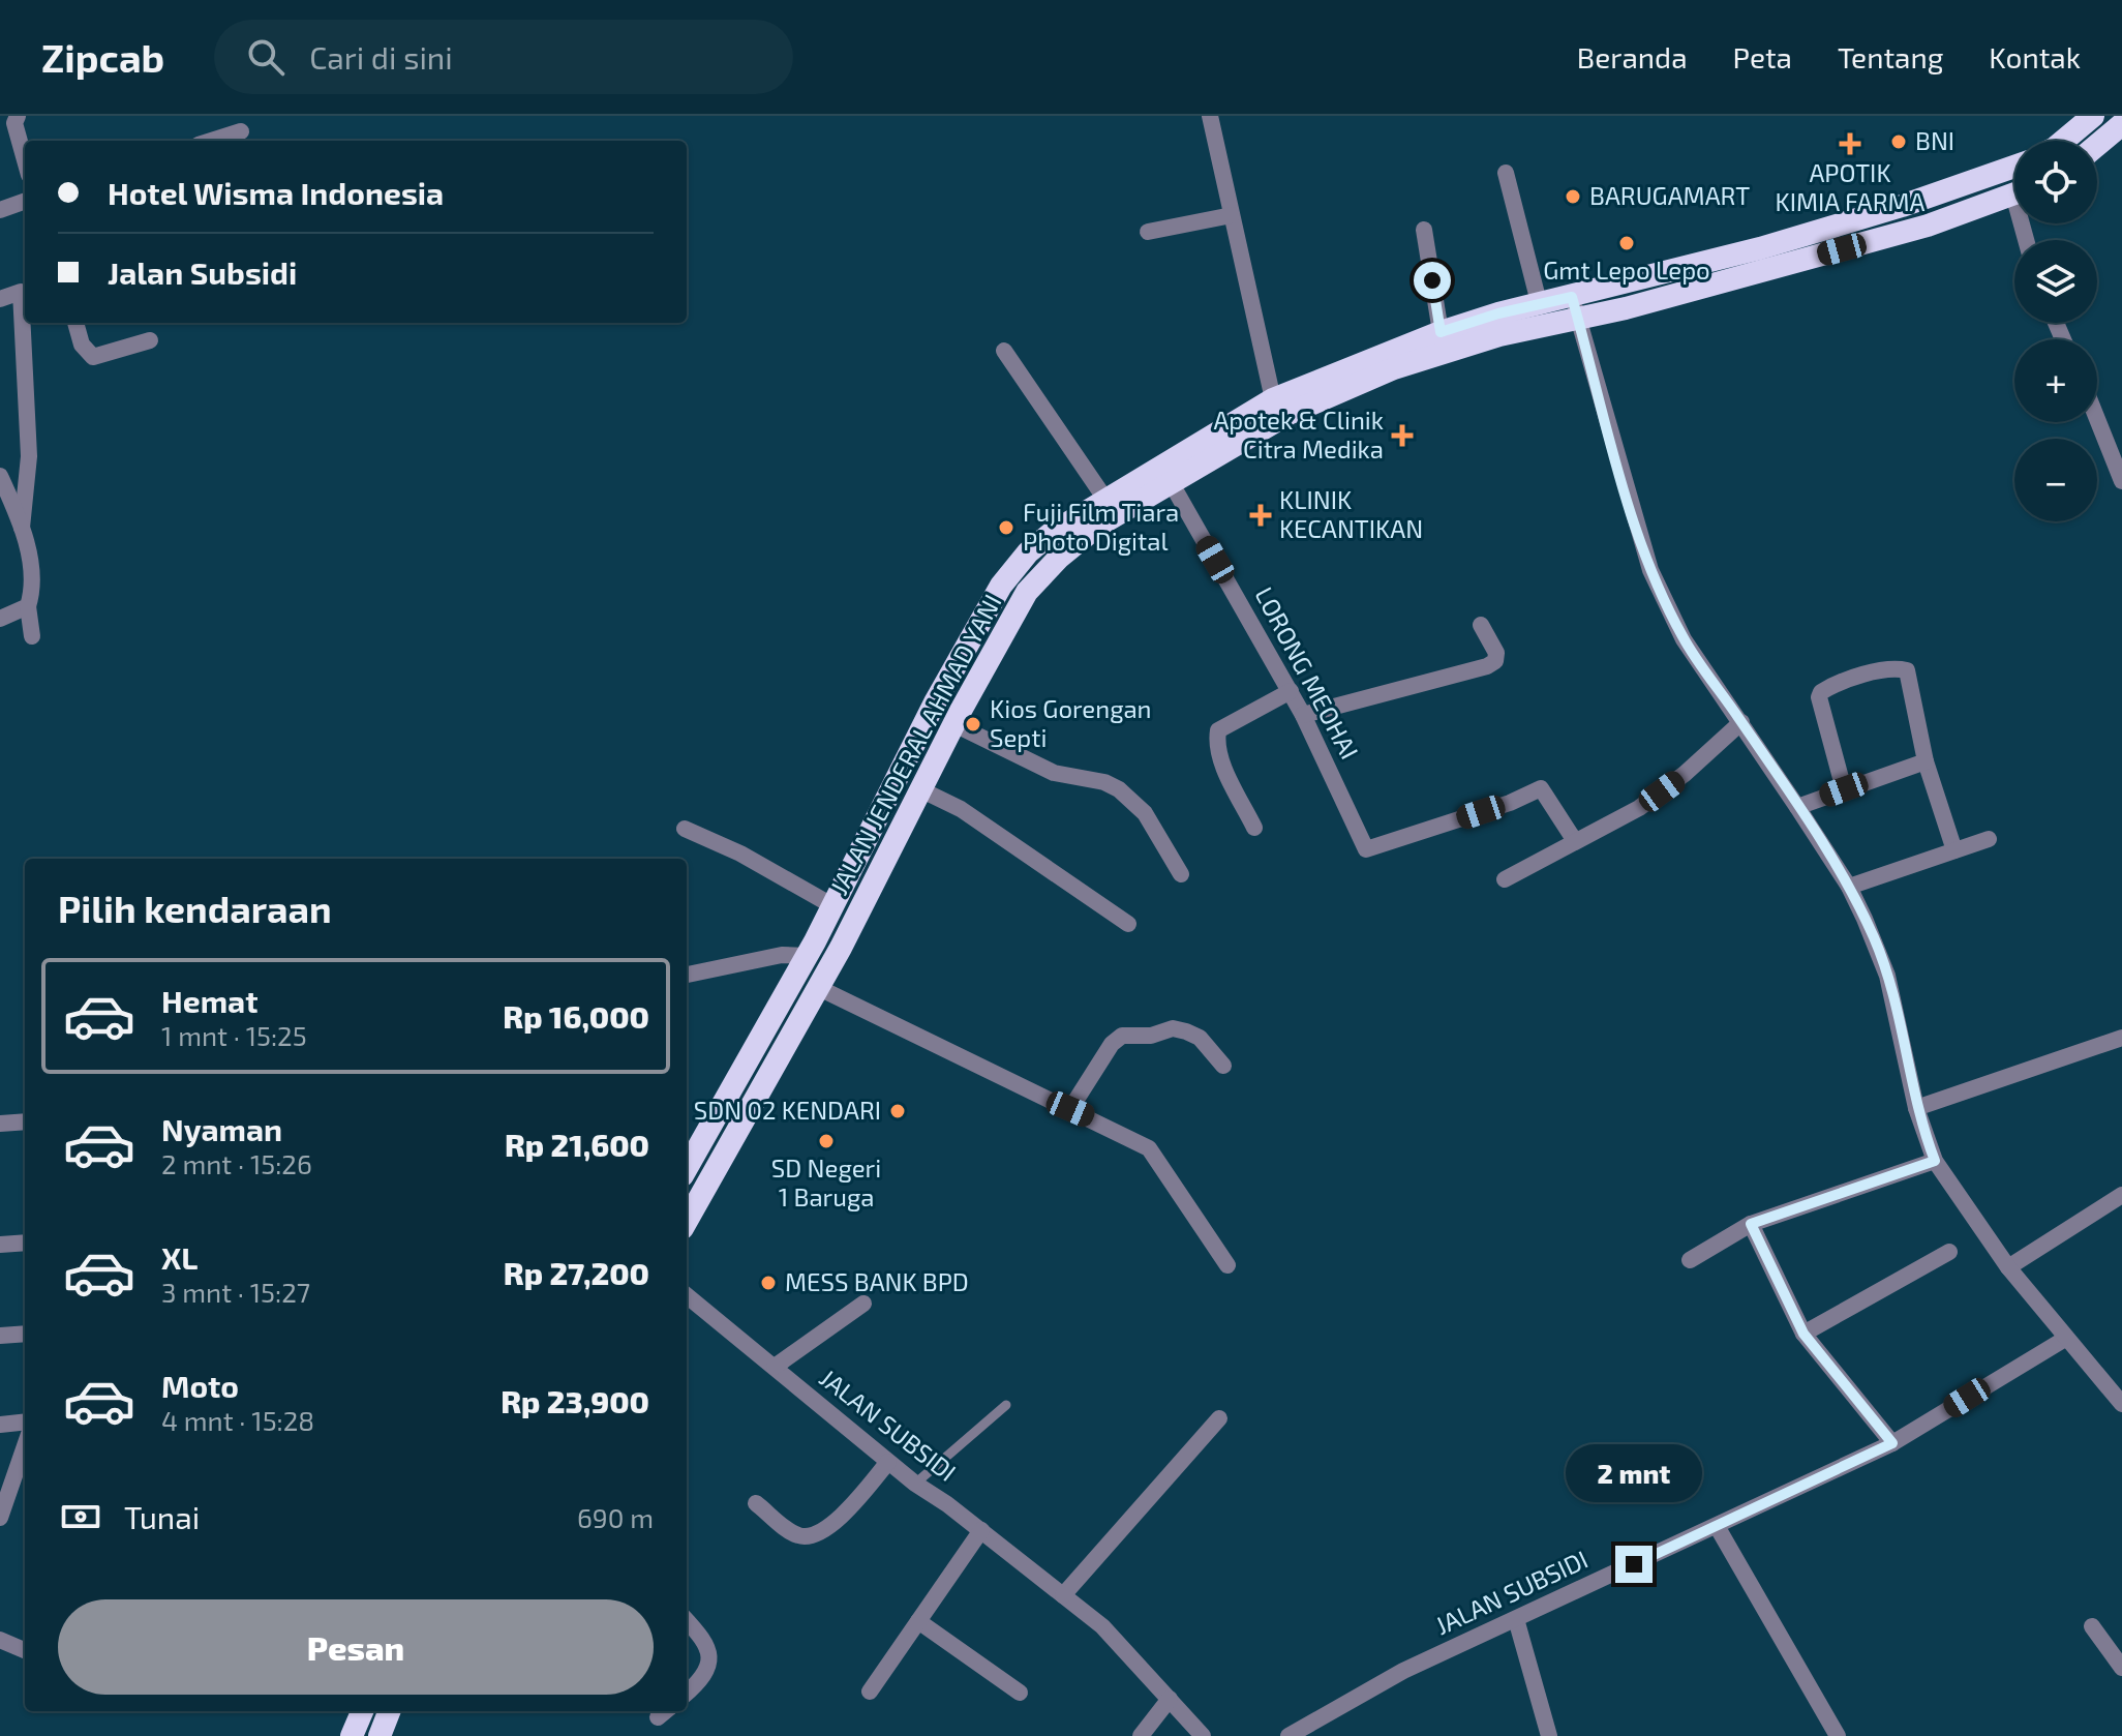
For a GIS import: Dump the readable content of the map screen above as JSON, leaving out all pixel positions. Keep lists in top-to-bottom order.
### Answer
{
  "streets": {
    "highway": ["JALAN JENDERAL AHMAD YANI"],
    "street": ["LORONG MEOHAI", "JALAN SUBSIDI"]
  },
  "crossings": [
    ["LORONG MEOHAI", "JALAN JENDERAL AHMAD YANI"]
  ],
  "places": {
    "other": [
      "BNI",
      "BARUGAMART",
      "Gmt Lepo Lepo",
      "Fuji Film Tiara Photo Digital",
      "Kios Gorengan Septi",
      "SDN 02 KENDARI",
      "SD Negeri 1 Baruga",
      "MESS BANK BPD"
    ],
    "health": ["APOTIK KIMIA FARMA", "Apotek & Clinik Citra Medika", "KLINIK KECANTIKAN"]
  },
  "page": {
    "header": "Zipcab",
    "search": "Cari di sini",
    "nav": [
      "Beranda",
      "Peta",
      "Tentang",
      "Kontak"
    ],
    "map_buttons": ["+", "−"],
    "banner": ["Hotel Wisma Indonesia", "Jalan Subsidi"],
    "heading": "Pilih kendaraan",
    "list": [
      {
        "name": "Hemat",
        "note": "1 mnt · 15:25",
        "value": "Rp 16,000"
      },
      {
        "name": "Nyaman",
        "note": "2 mnt · 15:26",
        "value": "Rp 21,600"
      },
      {
        "name": "XL",
        "note": "3 mnt · 15:27",
        "value": "Rp 27,200"
      },
      {
        "name": "Moto",
        "note": "4 mnt · 15:28",
        "value": "Rp 23,900"
      }
    ],
    "bubble": "2 mnt",
    "pay": ["Tunai", "690 m"],
    "buttons": "Pesan"
  }
}
